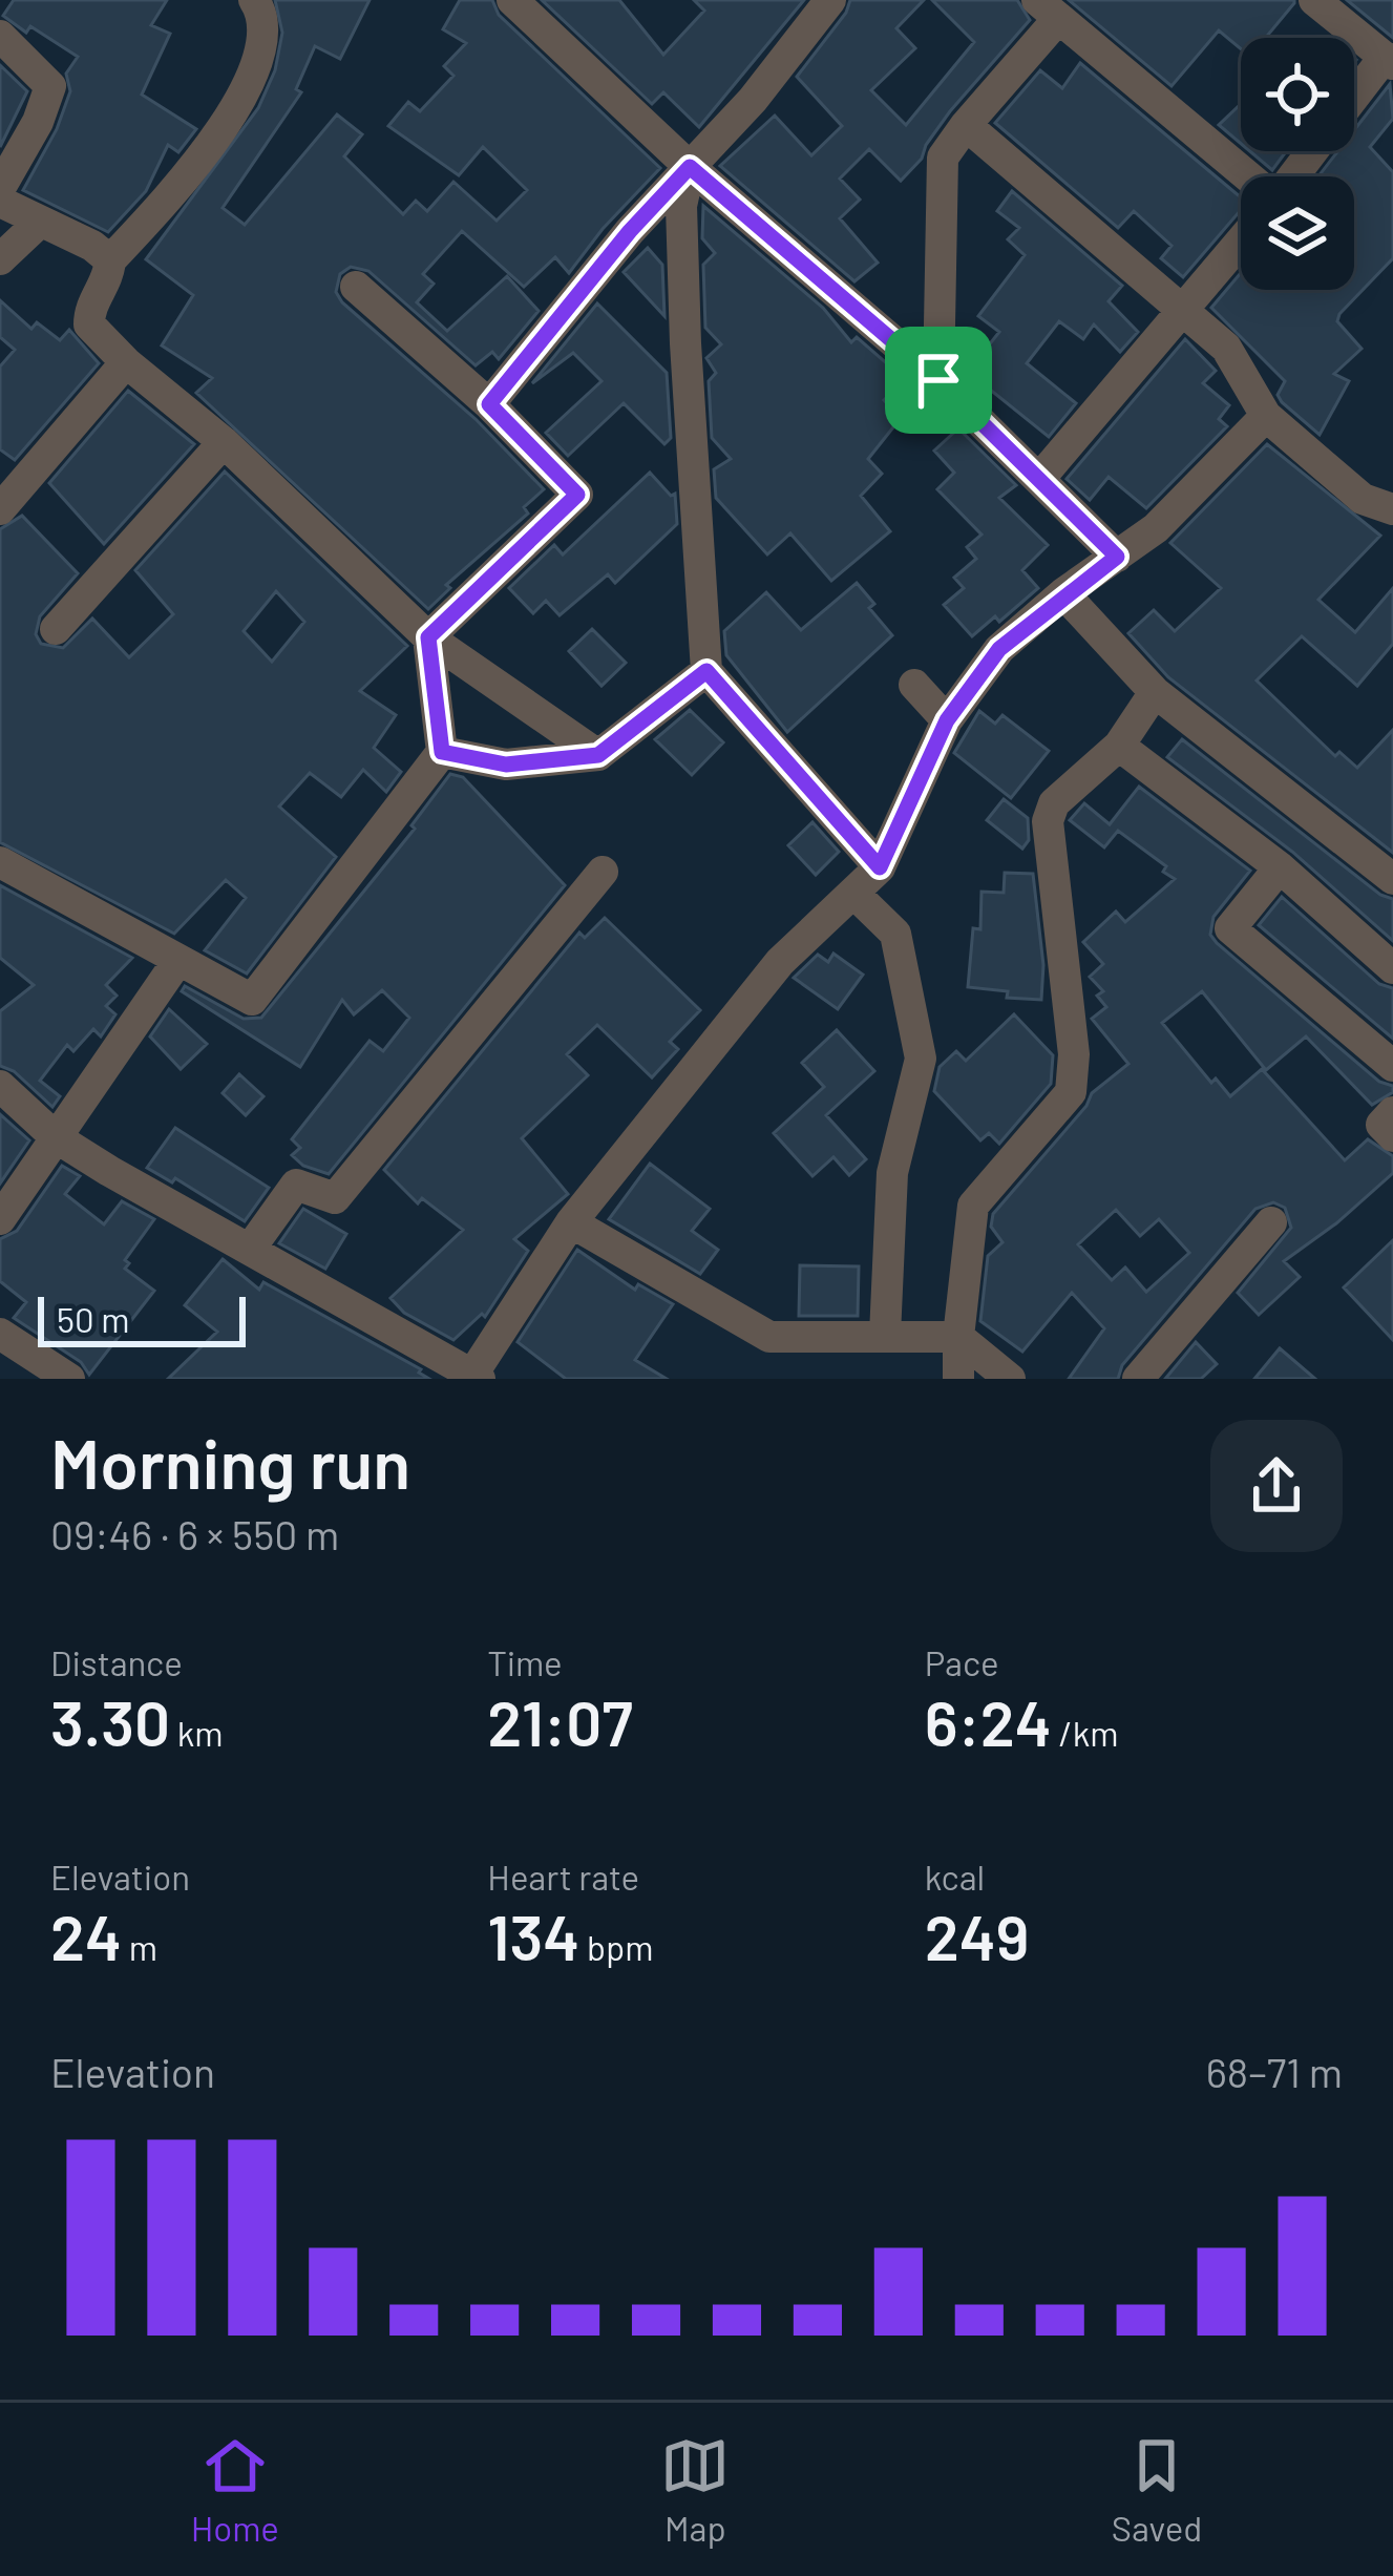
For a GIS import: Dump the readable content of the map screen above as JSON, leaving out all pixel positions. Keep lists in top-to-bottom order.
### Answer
{
  "scale_bar": "50 m",
  "page": {
    "scale": "50 m",
    "heading": ["Morning run", "09:46 · 6 × 550 m"],
    "stats": [
      ["Distance", "3.30 km"],
      ["Time", "21:07"],
      ["Pace", "6:24 /km"],
      ["Elevation", "24 m"],
      ["Heart rate", "134 bpm"],
      ["kcal", "249"]
    ],
    "chart": ["Elevation", "68–71 m"],
    "tabs": ["Home", "Map", "Saved"]
  }
}
